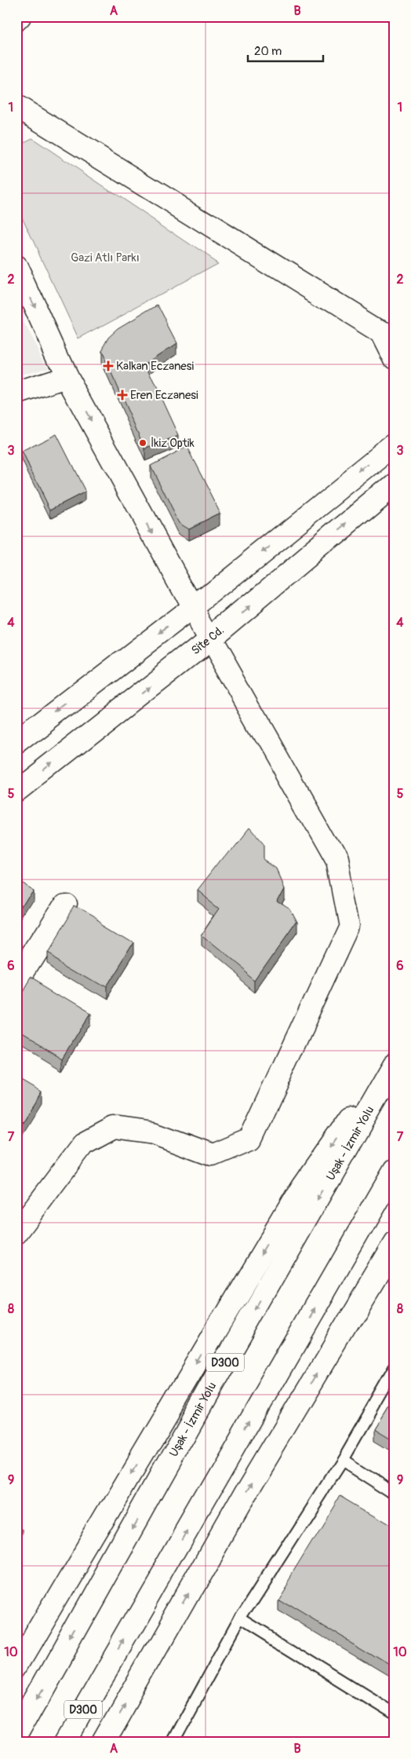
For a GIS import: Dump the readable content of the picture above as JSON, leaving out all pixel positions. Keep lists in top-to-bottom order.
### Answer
{
  "streets": {
    "main road": ["Site Cd.", "Uşak - İzmir Yolu", "D300"]
  },
  "parks": ["Gazi Atlı Parkı"],
  "places": {
    "health": ["Kalkan Eczanesi", "Eren Eczanesi"],
    "other": ["İkiz Optik"]
  },
  "scale_bar": "20 m",
  "grid": {
    "columns": ["A", "B"],
    "rows": [
      "1",
      "2",
      "3",
      "4",
      "5",
      "6",
      "7",
      "8",
      "9",
      "10"
    ]
  }
}
